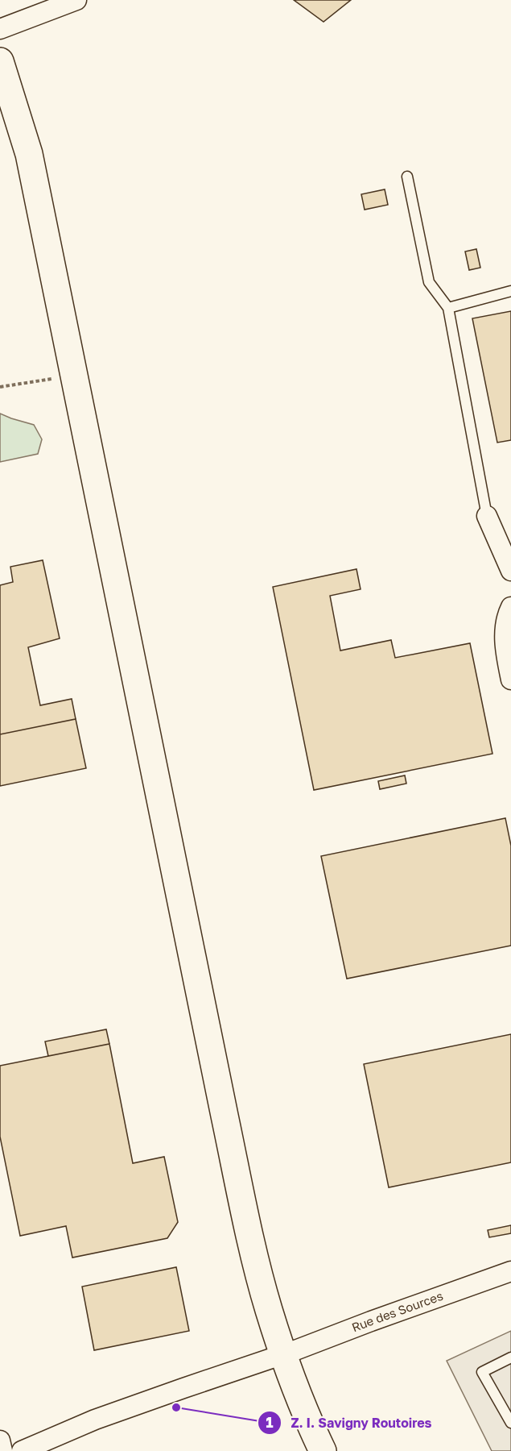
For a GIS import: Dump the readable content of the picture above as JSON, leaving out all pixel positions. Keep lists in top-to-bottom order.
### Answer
{
  "streets": {
    "street": ["Rue des Sources"]
  },
  "places": ["Z. I. Savigny Routoires"]
}
